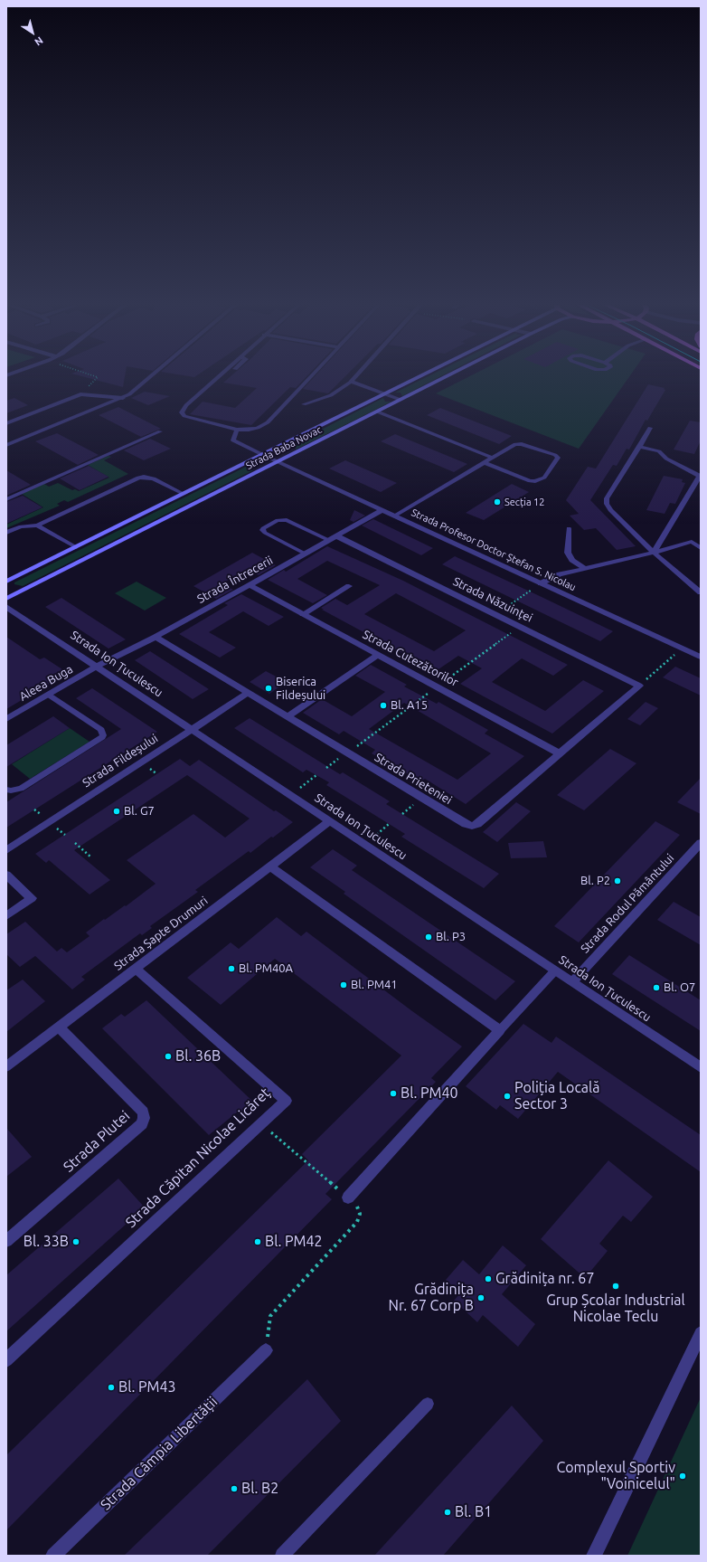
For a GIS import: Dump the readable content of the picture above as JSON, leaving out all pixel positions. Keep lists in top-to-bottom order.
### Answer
{
  "streets": {
    "main road": ["Strada Baba Novac"],
    "street": [
      "Strada Profesor Doctor Ștefan S. Nicolau",
      "Strada Întrecerii",
      "Strada Năzuinței",
      "Strada Cutezătorilor",
      "Strada Ion Țuculescu",
      "Aleea Buga",
      "Strada Fildeșului",
      "Strada Prieteniei",
      "Strada Rodul Pământului",
      "Strada Șapte Drumuri",
      "Strada Plutei",
      "Strada Căpitan Nicolae Licăreț",
      "Strada Câmpia Libertății"
    ]
  },
  "crossings": [
    ["Strada Baba Novac", "Strada Profesor Doctor Ștefan S. Nicolau"],
    ["Strada Profesor Doctor Ștefan S. Nicolau", "Strada Întrecerii"],
    ["Strada Întrecerii", "Strada Năzuinței"],
    ["Strada Întrecerii", "Strada Cutezătorilor"],
    ["Strada Întrecerii", "Strada Ion Țuculescu"],
    ["Strada Întrecerii", "Aleea Buga"],
    ["Strada Întrecerii", "Strada Prieteniei"],
    ["Strada Năzuinței", "Strada Prieteniei"],
    ["Strada Cutezătorilor", "Strada Prieteniei"],
    ["Strada Ion Țuculescu", "Aleea Buga"],
    ["Strada Ion Țuculescu", "Strada Fildeșului"],
    ["Strada Ion Țuculescu", "Strada Rodul Pământului"],
    ["Strada Ion Țuculescu", "Strada Șapte Drumuri"],
    ["Strada Fildeșului", "Strada Prieteniei"],
    ["Strada Șapte Drumuri", "Strada Plutei"],
    ["Strada Șapte Drumuri", "Strada Căpitan Nicolae Licăreț"]
  ],
  "places": [
    "Secția 12",
    "Biserica Fildeșului",
    "Bl. A15",
    "Bl. G7",
    "Bl. P2",
    "Bl. P3",
    "Bl. PM40A",
    "Bl. PM41",
    "Bl. O7",
    "Bl. 36B",
    "Bl. PM40",
    "Poliția Locală Sector 3",
    "Bl. 33B",
    "Bl. PM42",
    "Grădinița nr. 67",
    "Grup Școlar Industrial Nicolae Teclu",
    "Grădinița Nr. 67 Corp B",
    "Bl. PM43",
    "Complexul Sportiv \"Voinicelul\"",
    "Bl. B2",
    "Bl. B1"
  ],
  "north": "bottom right"
}
